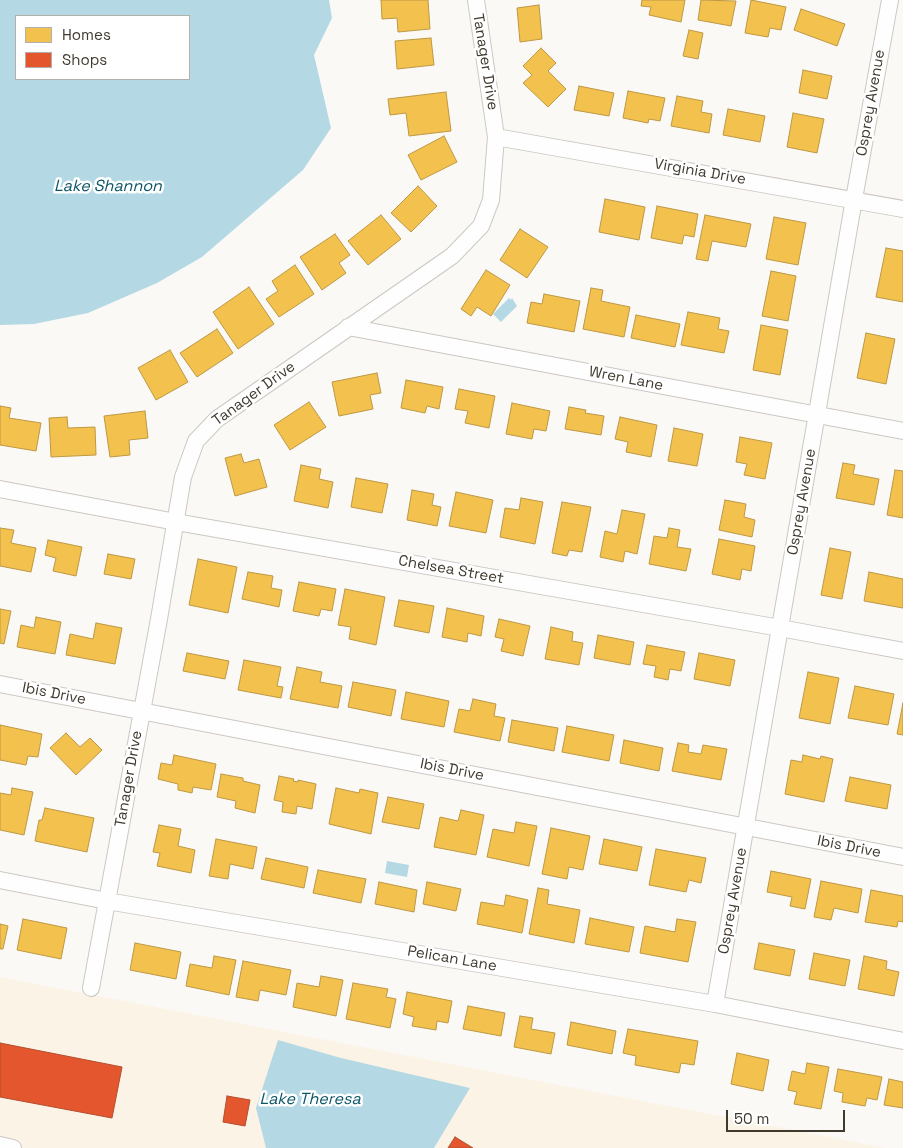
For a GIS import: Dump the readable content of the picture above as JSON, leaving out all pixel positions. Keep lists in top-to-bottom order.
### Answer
{
  "streets": {
    "street": [
      "Tanager Drive",
      "Osprey Avenue",
      "Virginia Drive",
      "Wren Lane",
      "Chelsea Street",
      "Ibis Drive",
      "Pelican Lane"
    ]
  },
  "crossings": [
    ["Tanager Drive", "Virginia Drive"],
    ["Tanager Drive", "Wren Lane"],
    ["Tanager Drive", "Chelsea Street"],
    ["Tanager Drive", "Ibis Drive"],
    ["Tanager Drive", "Pelican Lane"],
    ["Osprey Avenue", "Virginia Drive"],
    ["Osprey Avenue", "Wren Lane"],
    ["Osprey Avenue", "Chelsea Street"],
    ["Osprey Avenue", "Ibis Drive"],
    ["Osprey Avenue", "Pelican Lane"]
  ],
  "water": ["Lake Shannon", "Lake Theresa"],
  "legend": ["Homes", "Shops"],
  "scale_bar": "50 m"
}
